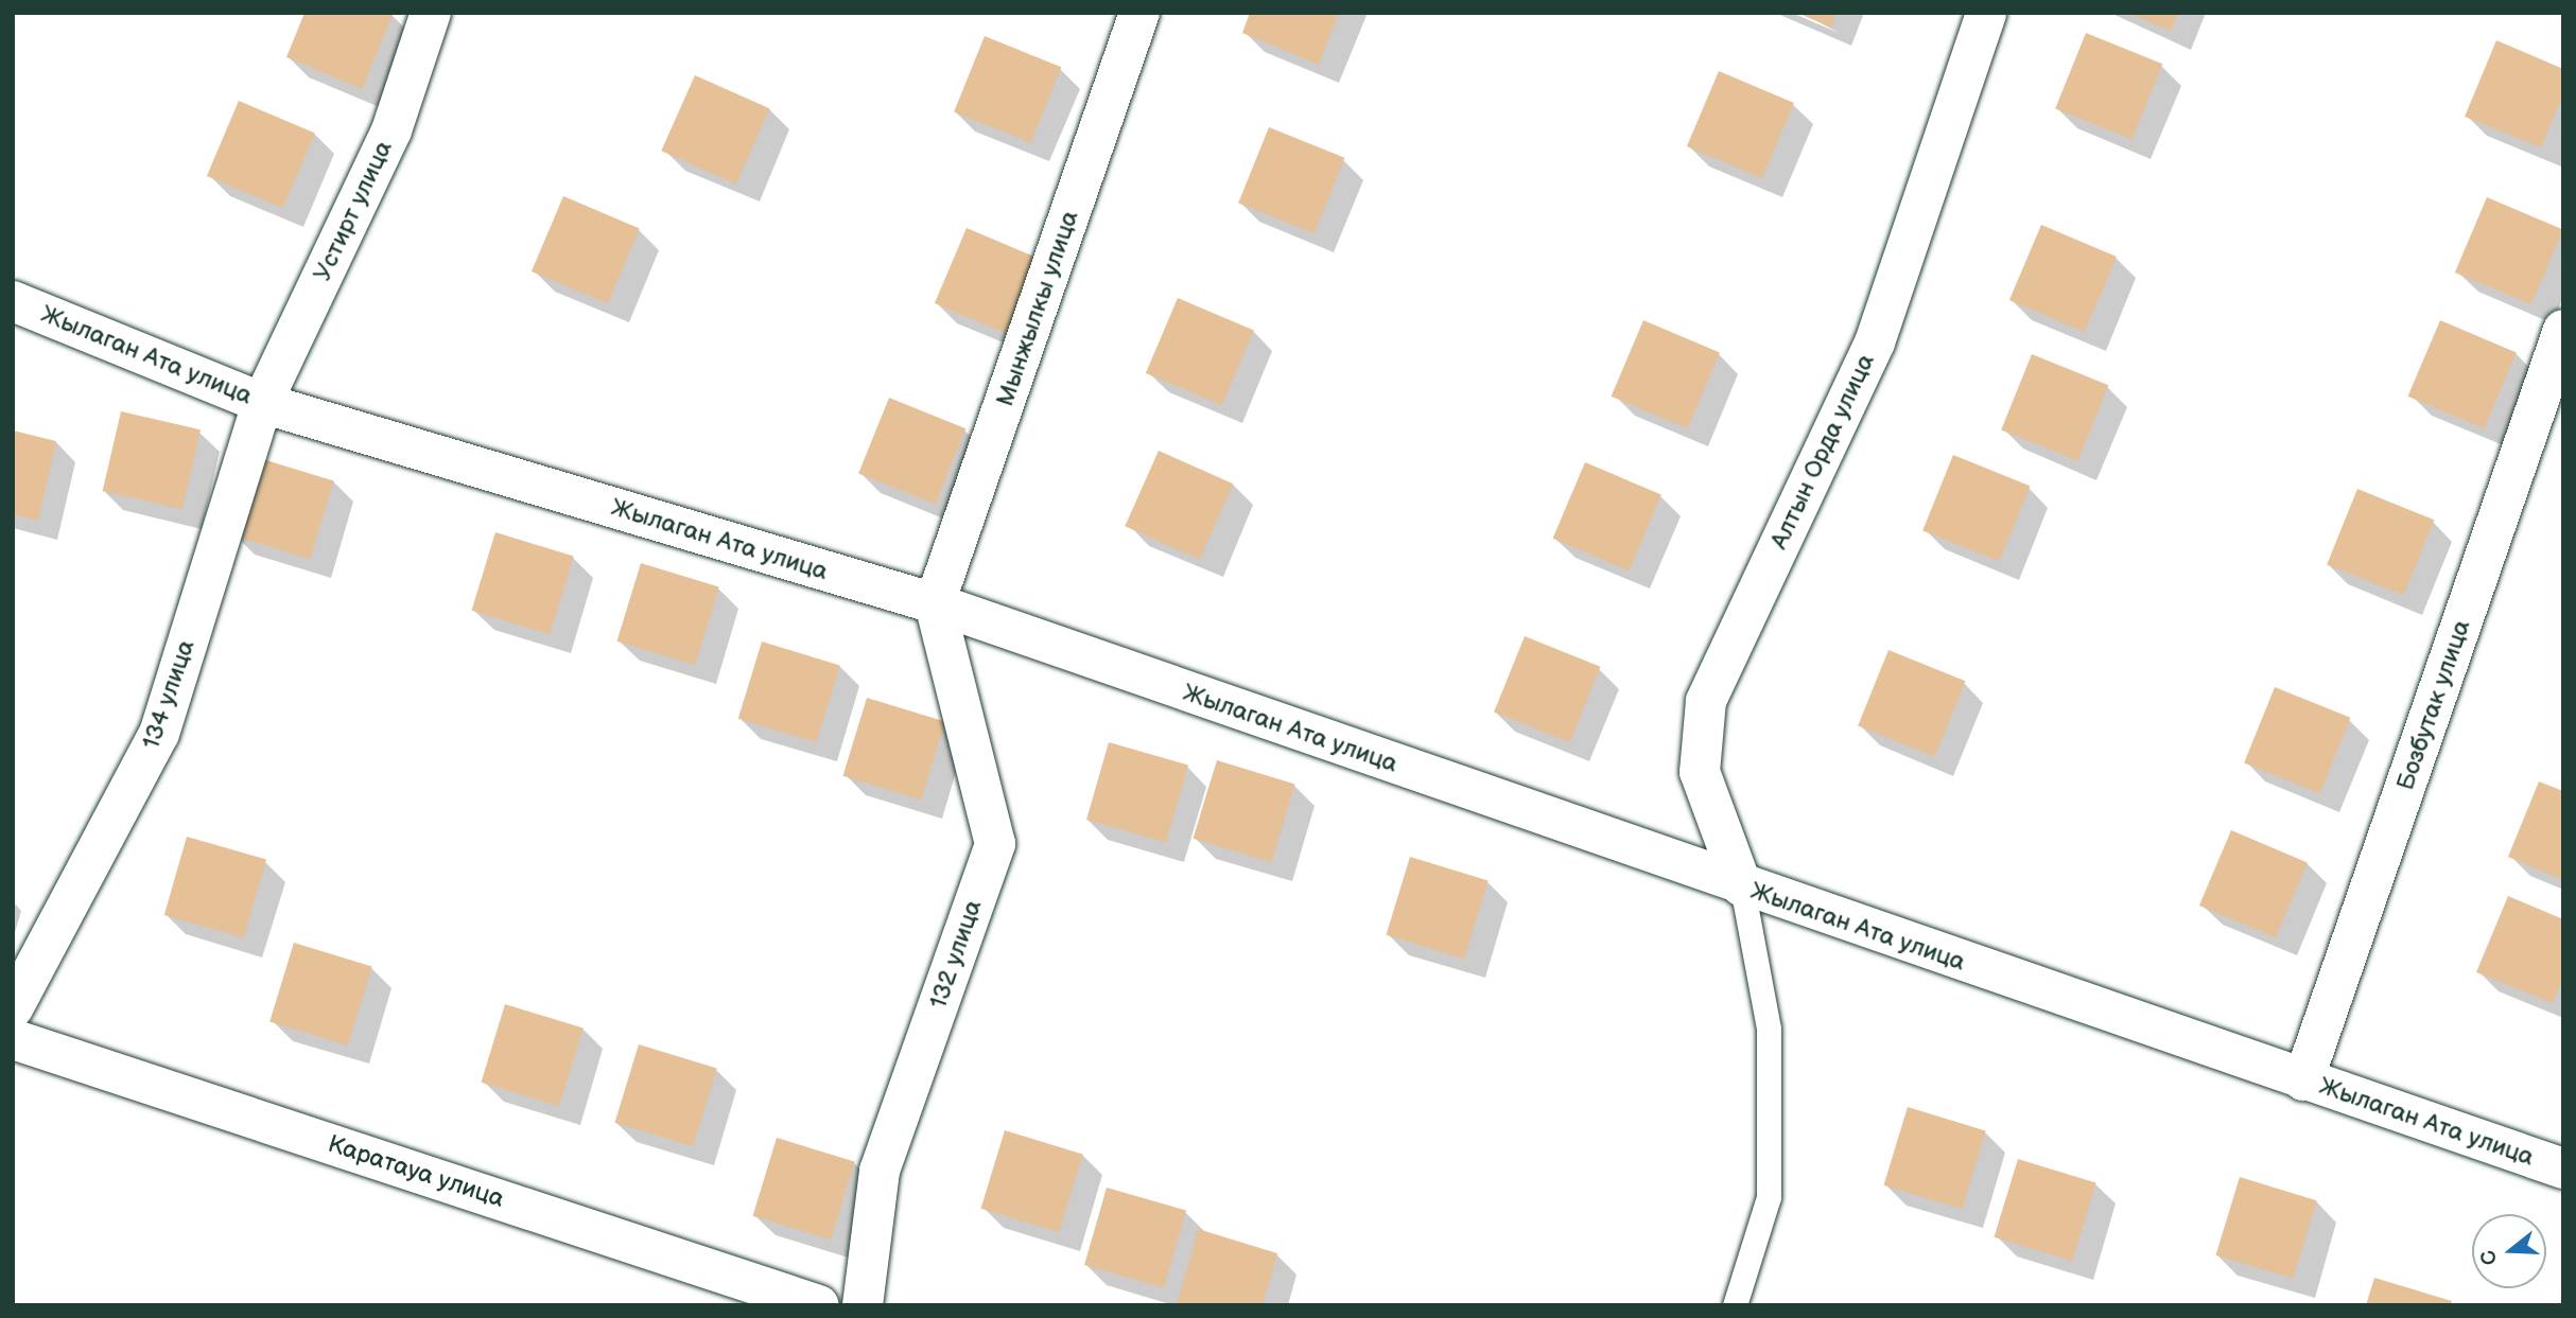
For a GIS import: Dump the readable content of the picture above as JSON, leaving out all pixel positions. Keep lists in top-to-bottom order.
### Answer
{
  "streets": {
    "street": [
      "Устирт улица",
      "Мынжылкы улица",
      "Жылаган Ата улица",
      "Алтын Орда улица",
      "134 улица",
      "Бозбутак улица",
      "132 улица",
      "Каратауа улица"
    ]
  },
  "crossings": [
    ["Устирт улица", "Жылаган Ата улица"],
    ["Устирт улица", "134 улица"],
    ["Мынжылкы улица", "Жылаган Ата улица"],
    ["Мынжылкы улица", "132 улица"],
    ["Жылаган Ата улица", "Алтын Орда улица"],
    ["Жылаган Ата улица", "134 улица"],
    ["Жылаган Ата улица", "Бозбутак улица"],
    ["Жылаган Ата улица", "132 улица"]
  ],
  "north": "left"
}
